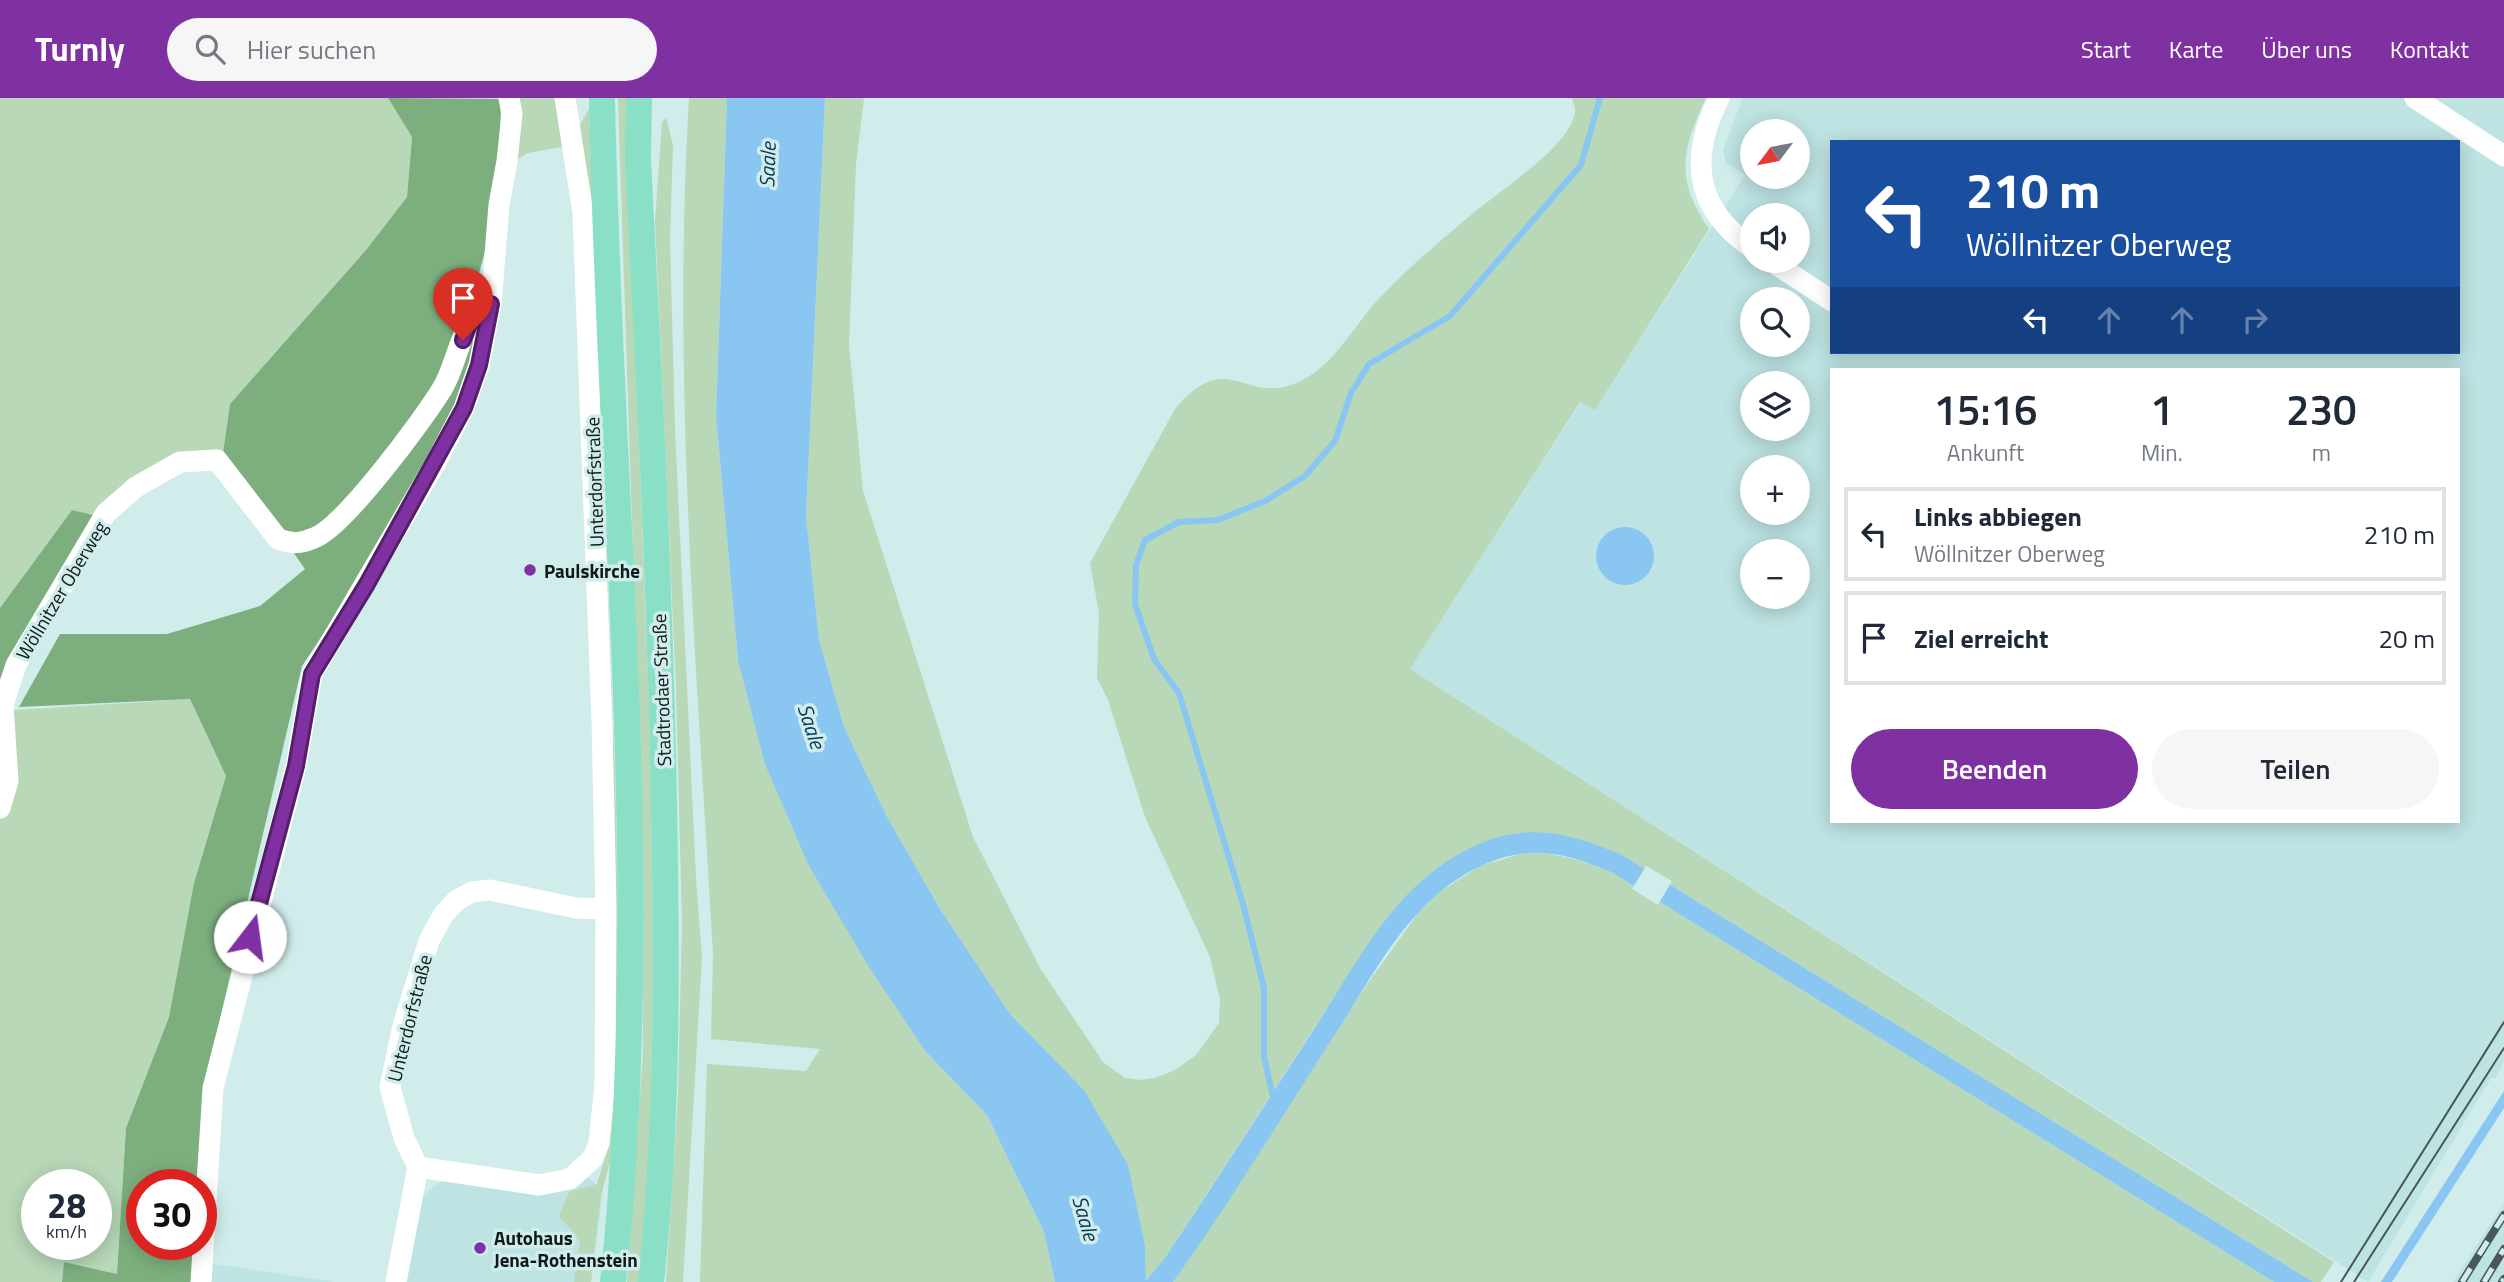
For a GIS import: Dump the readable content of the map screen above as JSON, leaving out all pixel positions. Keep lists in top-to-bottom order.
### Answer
{
  "streets": {
    "main road": ["Stadtrodaer Straße"],
    "street": ["Unterdorfstraße", "Wöllnitzer Oberweg"]
  },
  "water": ["Saale"],
  "places": ["Paulskirche", "Autohaus Jena-Rothenstein"],
  "north": "bottom left",
  "page": {
    "header": "Turnly",
    "search": "Hier suchen",
    "nav": [
      "Start",
      "Karte",
      "Über uns",
      "Kontakt"
    ],
    "map_buttons": ["+", "−"],
    "turn": ["210 m", "Wöllnitzer Oberweg"],
    "eta": [
      "15:16",
      "Ankunft",
      "1",
      "Min.",
      "230",
      "m"
    ],
    "list": [
      {
        "name": "Links abbiegen",
        "note": "Wöllnitzer Oberweg",
        "value": "210 m"
      },
      {
        "name": "Ziel erreicht",
        "value": "20 m"
      }
    ],
    "buttons": ["Beenden", "Teilen"],
    "speed": "28 km/h",
    "limit": "30"
  }
}
